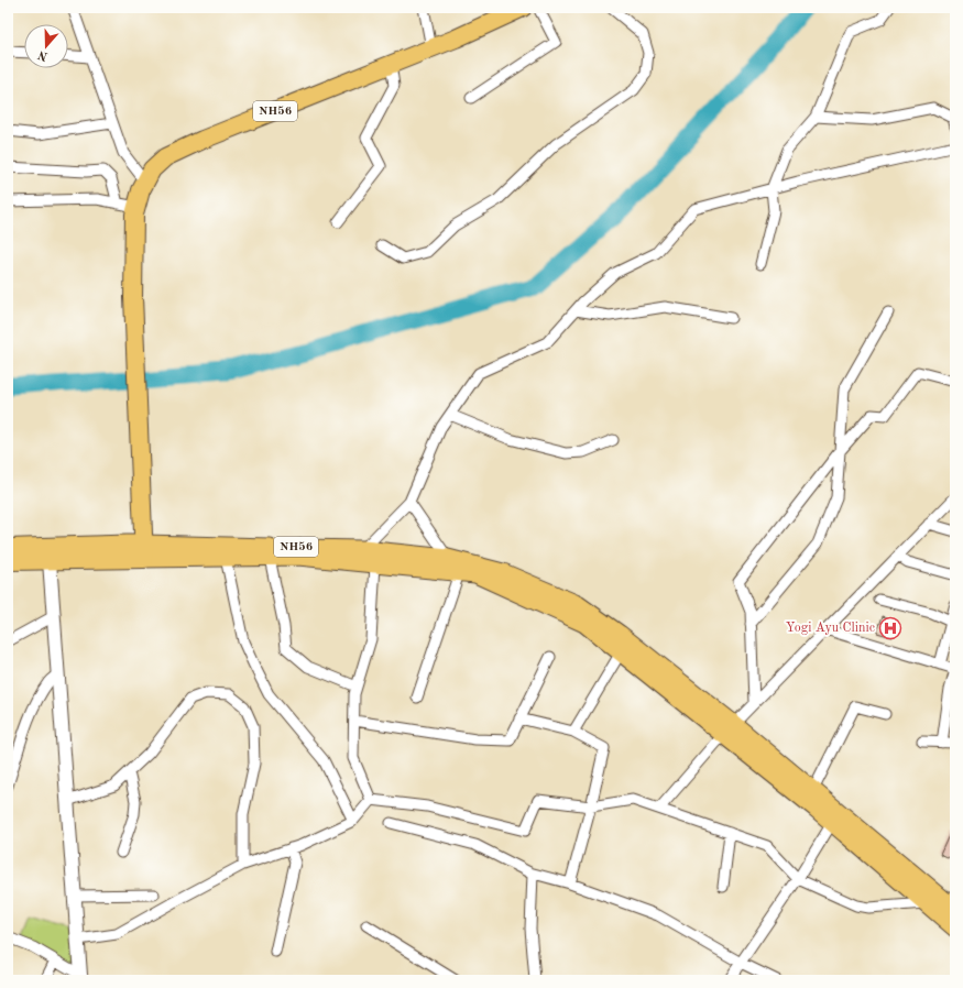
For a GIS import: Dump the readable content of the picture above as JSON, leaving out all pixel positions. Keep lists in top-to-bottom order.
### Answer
{
  "streets": {
    "highway": ["NH56"]
  },
  "places": {
    "hospital": ["Yogi Ayu Clinic"]
  },
  "north": "bottom"
}
